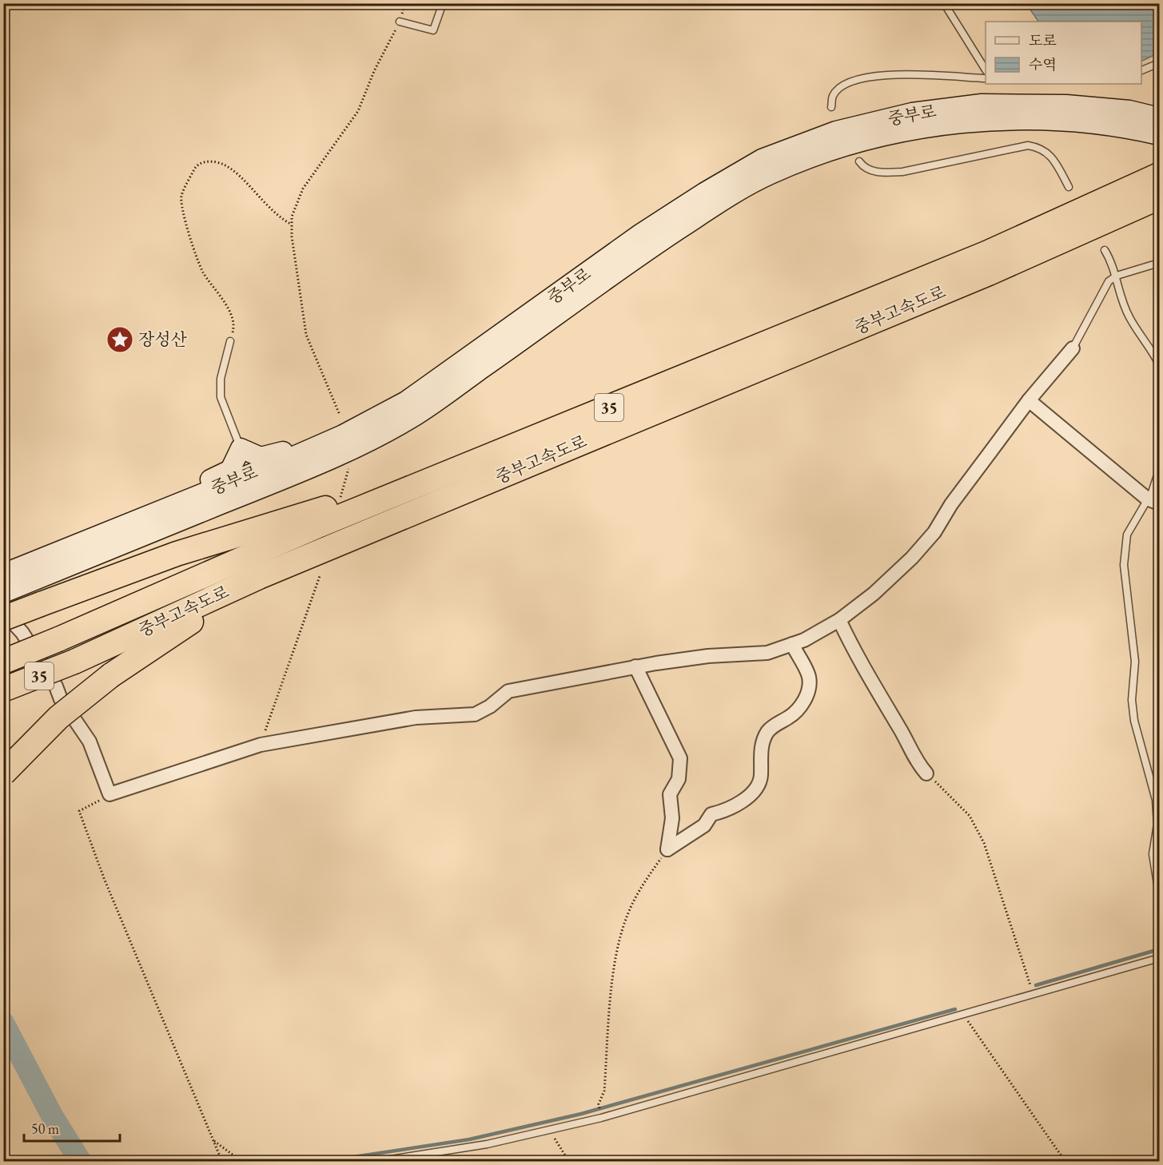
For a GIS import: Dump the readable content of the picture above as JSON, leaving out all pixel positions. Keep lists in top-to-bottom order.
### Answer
{
  "streets": {
    "highway": ["중부고속도로", "35"],
    "main road": ["중부로"]
  },
  "places": {
    "place": ["장성산"]
  },
  "legend": ["도로", "수역"],
  "scale_bar": "50 m"
}
